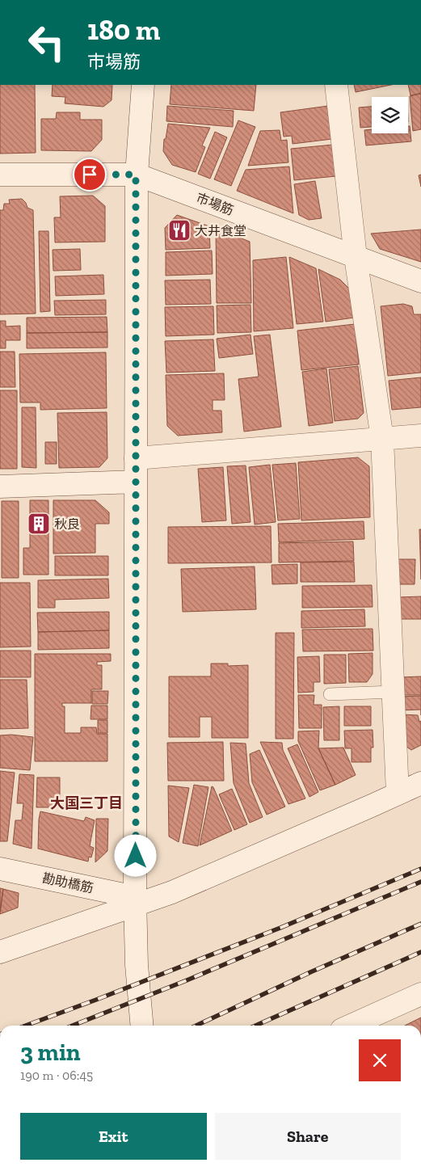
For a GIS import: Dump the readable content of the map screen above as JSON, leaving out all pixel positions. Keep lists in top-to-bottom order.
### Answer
{
  "streets": {
    "street": ["市場筋", "勘助橋筋"]
  },
  "districts": ["大国三丁目"],
  "places": {
    "restaurant": ["大井食堂"],
    "building": ["秋良"]
  },
  "page": {
    "turn": ["180 m", "市場筋"],
    "heading": ["3 min", "190 m · 06:45"],
    "buttons": ["Exit", "Share"]
  }
}
